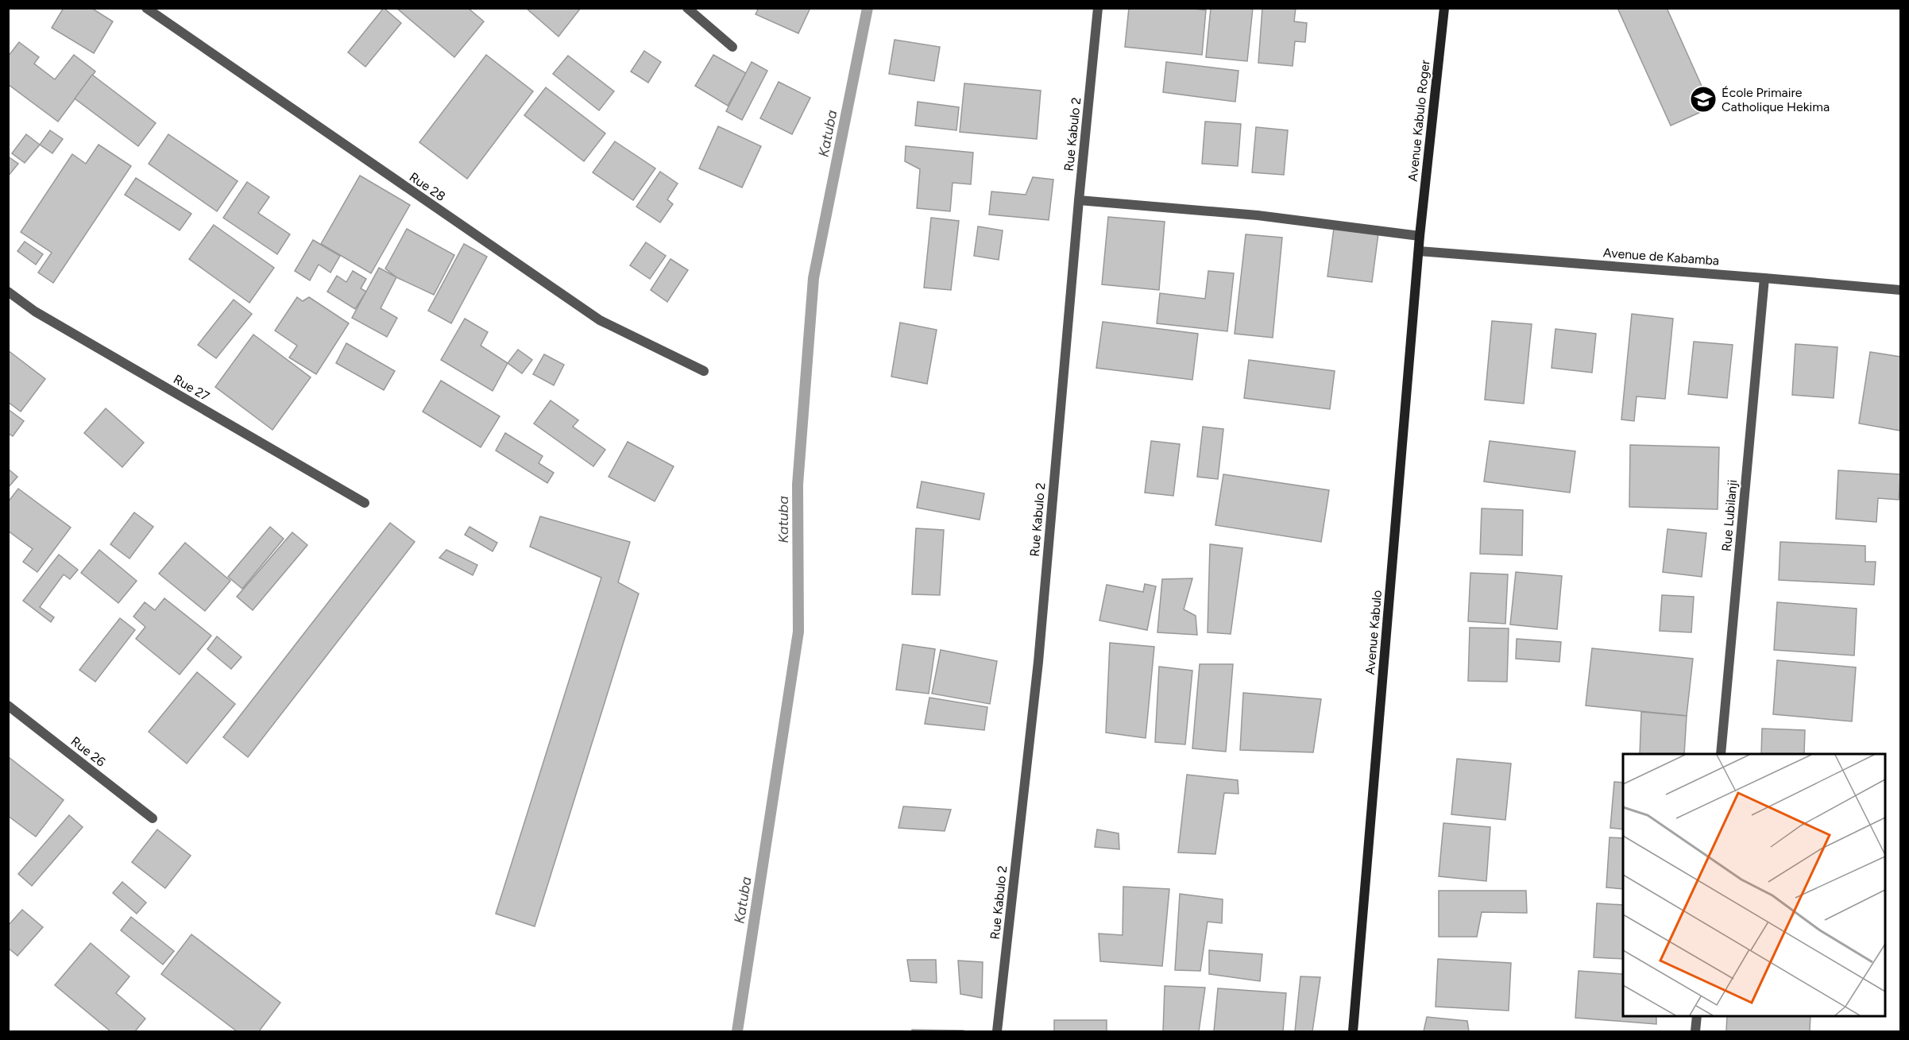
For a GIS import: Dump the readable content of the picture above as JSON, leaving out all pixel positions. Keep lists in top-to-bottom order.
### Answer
{
  "streets": {
    "street": [
      "Avenue Kabulo Roger",
      "Rue Kabulo 2",
      "Rue 28",
      "Avenue de Kabamba",
      "Rue 27",
      "Rue Lubilanji",
      "Avenue Kabulo",
      "Rue 26"
    ]
  },
  "crossings": [
    ["Avenue Kabulo Roger", "Avenue Kabulo"],
    ["Avenue de Kabamba", "Rue Lubilanji"],
    ["Avenue de Kabamba", "Avenue Kabulo"]
  ],
  "water": ["Katuba"],
  "places": {
    "school or university": ["École Primaire Catholique Hekima"]
  }
}
